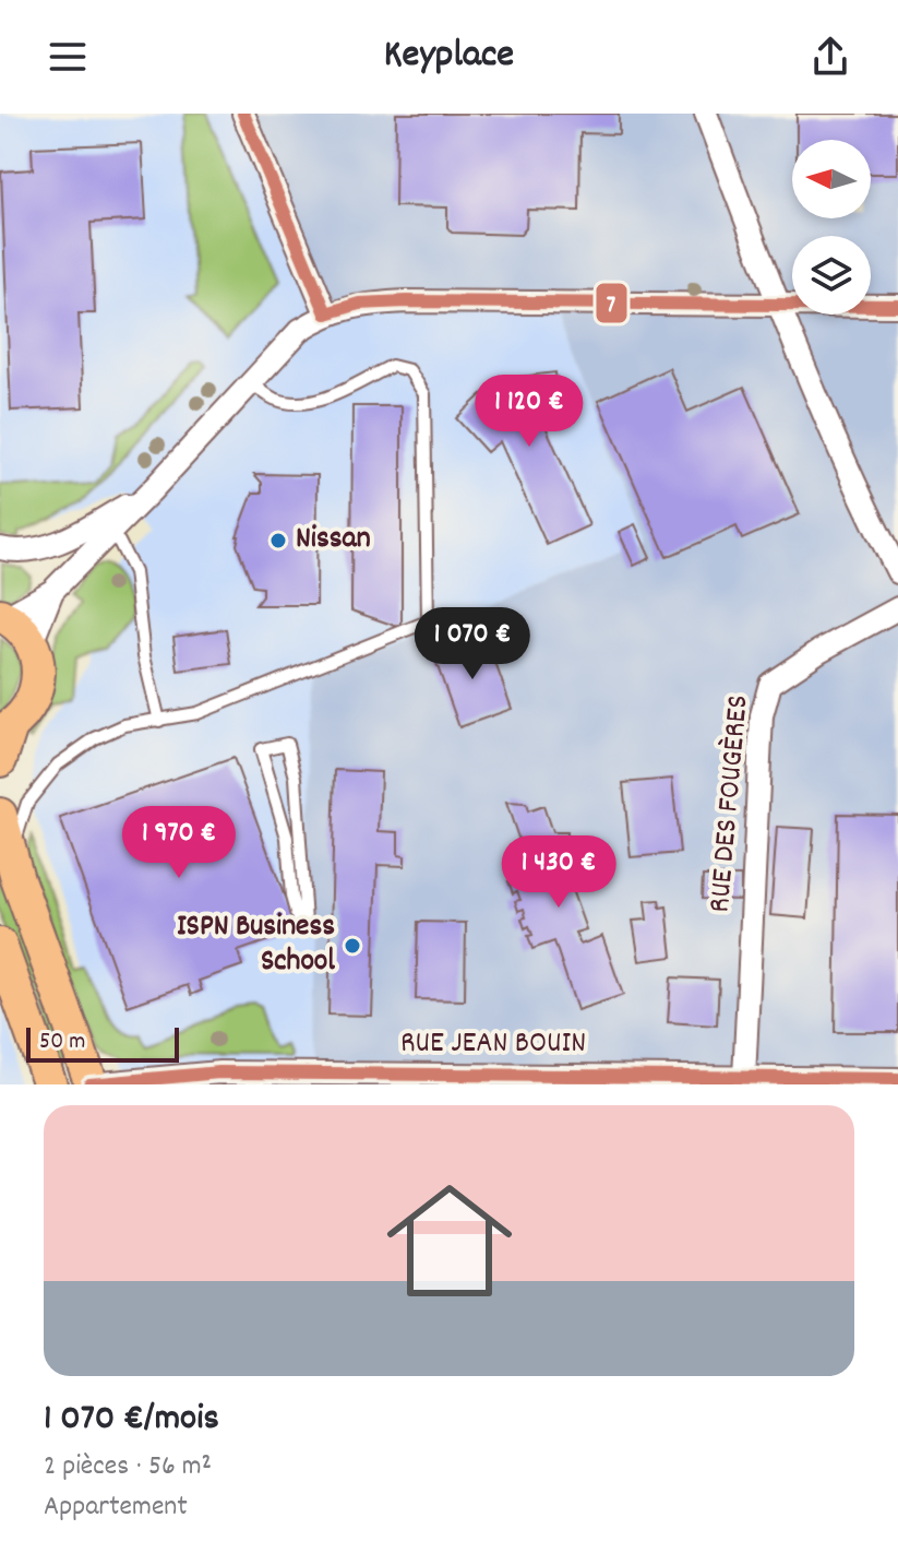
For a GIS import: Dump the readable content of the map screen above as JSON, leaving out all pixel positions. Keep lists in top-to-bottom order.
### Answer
{
  "streets": {
    "street": ["RUE DES FOUGÈRES", "RUE JEAN BOUIN"]
  },
  "crossings": [
    ["RUE DES FOUGÈRES", "RUE JEAN BOUIN"]
  ],
  "places": ["Nissan", "ISPN Business School"],
  "lines": ["transit line 7"],
  "scale_bar": "50 m",
  "north": "left",
  "page": {
    "header": "Keyplace",
    "price": [
      "1 120 €",
      "1 070 €",
      "1 970 €",
      "1 430 €"
    ],
    "scale": "50 m",
    "list": [
      {
        "name": "1 070 €/mois",
        "note": "2 pièces · 56 m² · Appartement"
      }
    ]
  }
}
